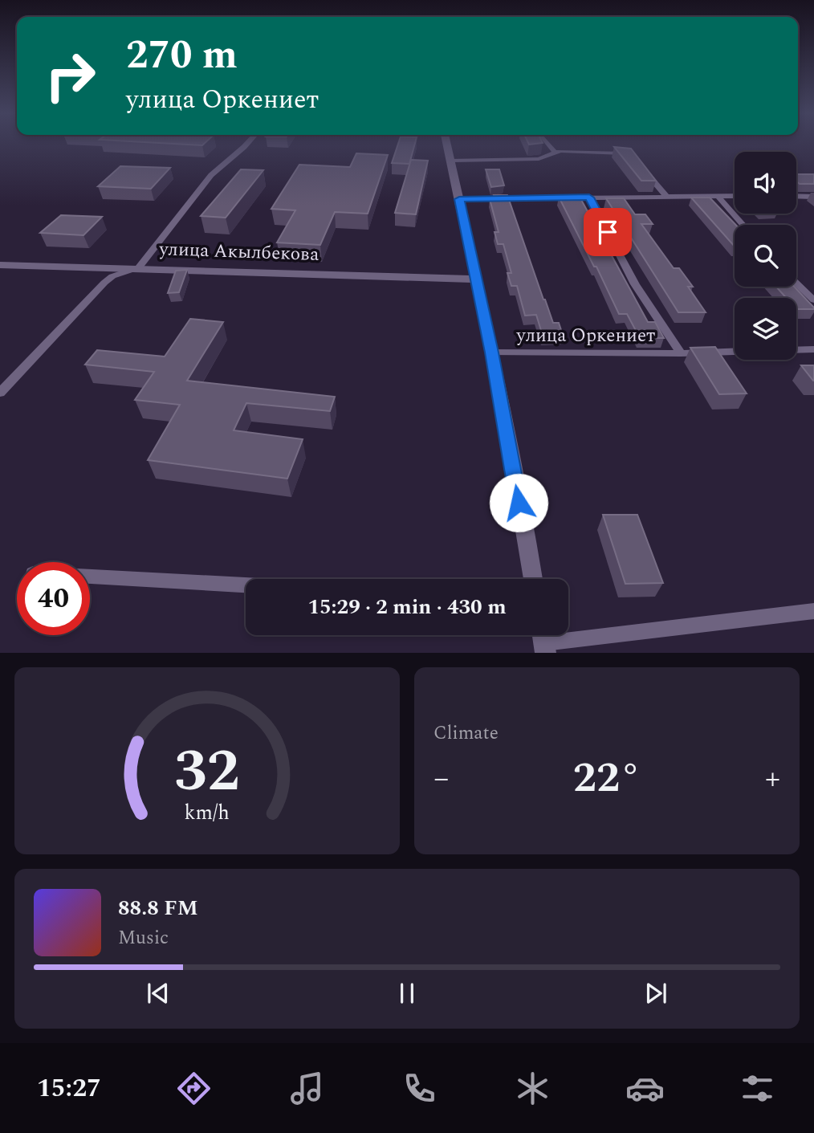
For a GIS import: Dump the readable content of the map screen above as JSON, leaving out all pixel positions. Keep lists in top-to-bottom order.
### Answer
{
  "streets": {
    "street": ["улица Акылбекова", "улица Оркениет"]
  },
  "page": {
    "turn": ["270 m", "улица Оркениет"],
    "limit": "40",
    "trip": "15:29 · 2 min · 430 m",
    "tile": "Climate",
    "heat": ["−", "22°", "+"],
    "song": ["88.8 FM", "Music"],
    "tabs": "15:27",
    "gauge": ["32", "km/h"]
  }
}
